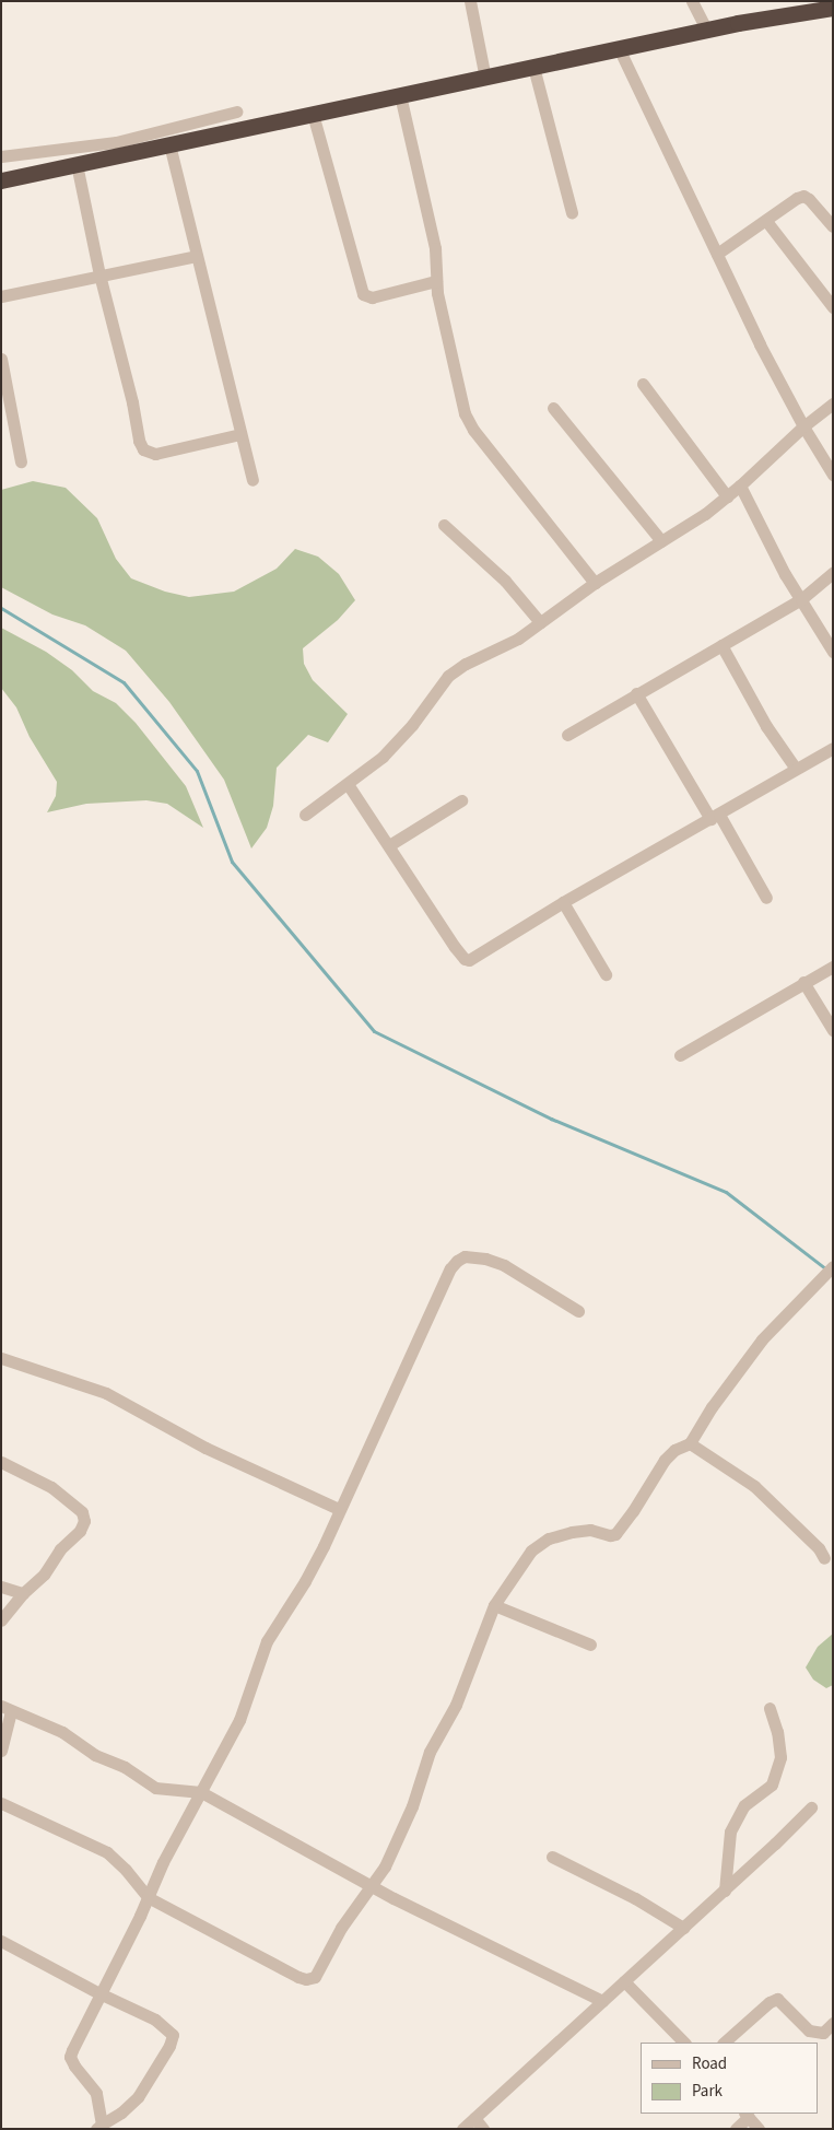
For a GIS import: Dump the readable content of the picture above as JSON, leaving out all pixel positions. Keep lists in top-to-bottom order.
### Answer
{
  "legend": ["Road", "Park"]
}
